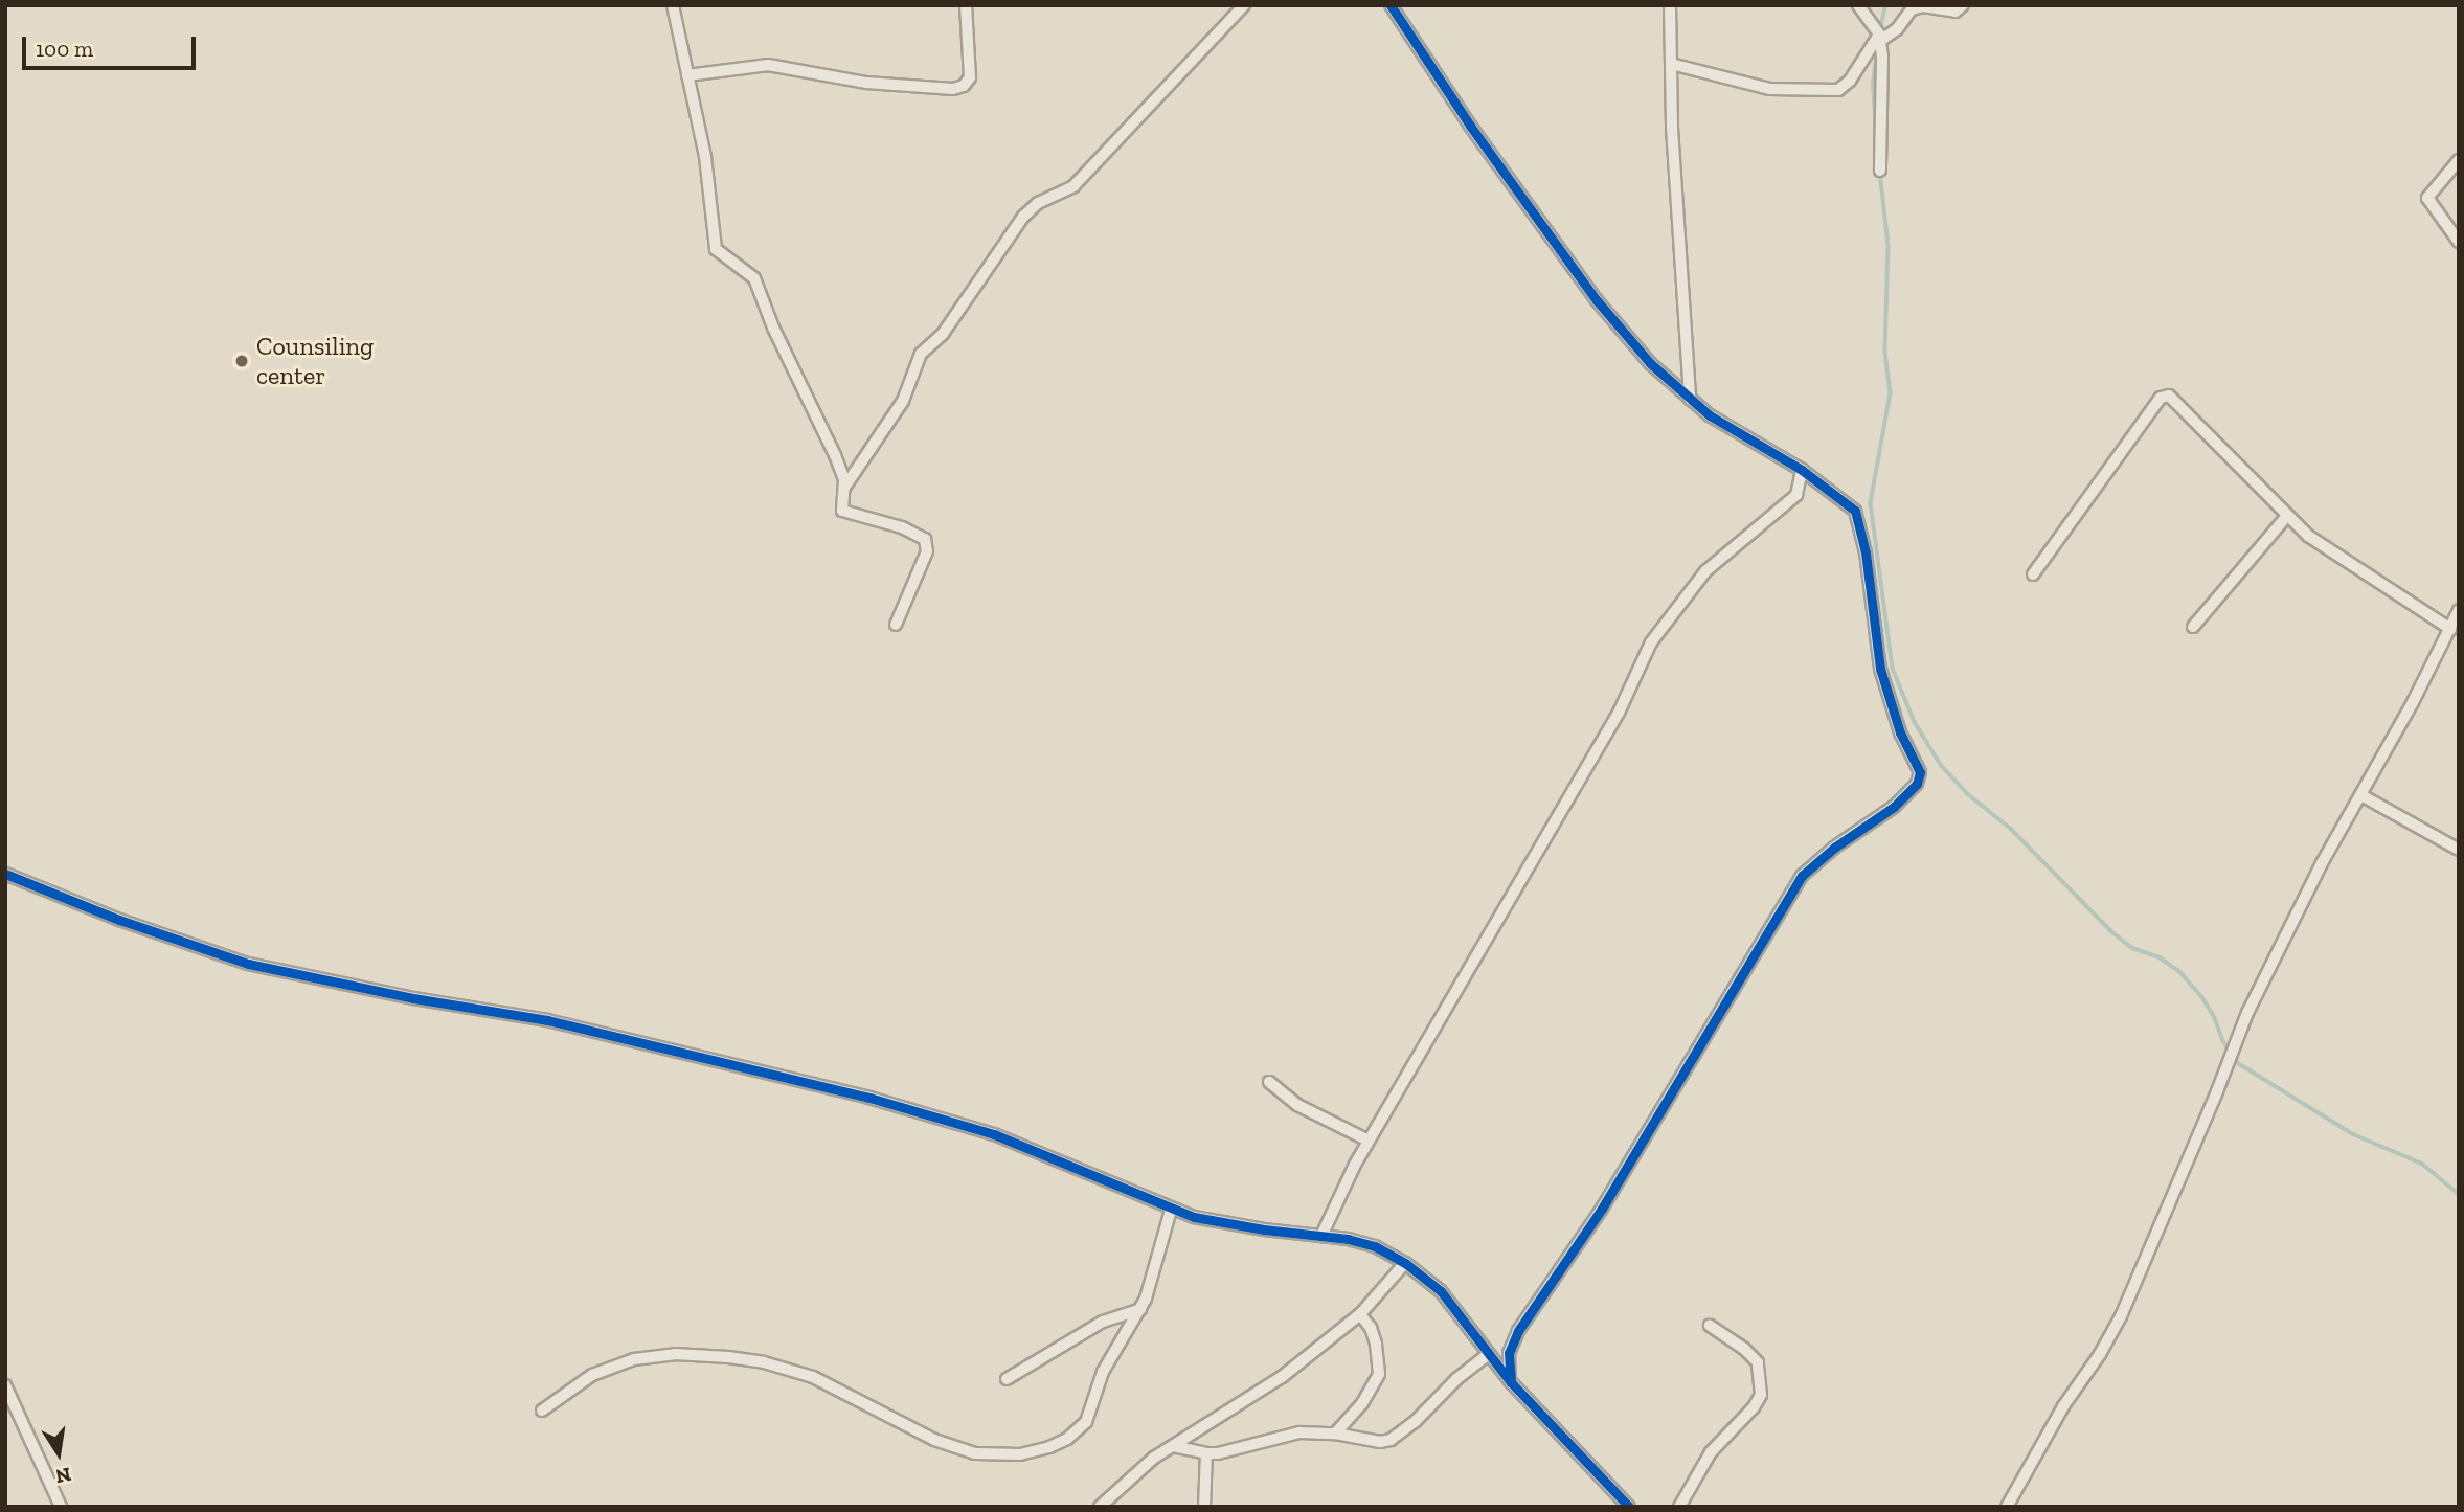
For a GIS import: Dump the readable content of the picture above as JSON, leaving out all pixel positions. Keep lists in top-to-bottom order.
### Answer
{
  "places": ["Counsiling center"],
  "scale_bar": "100 m",
  "north": "bottom"
}
